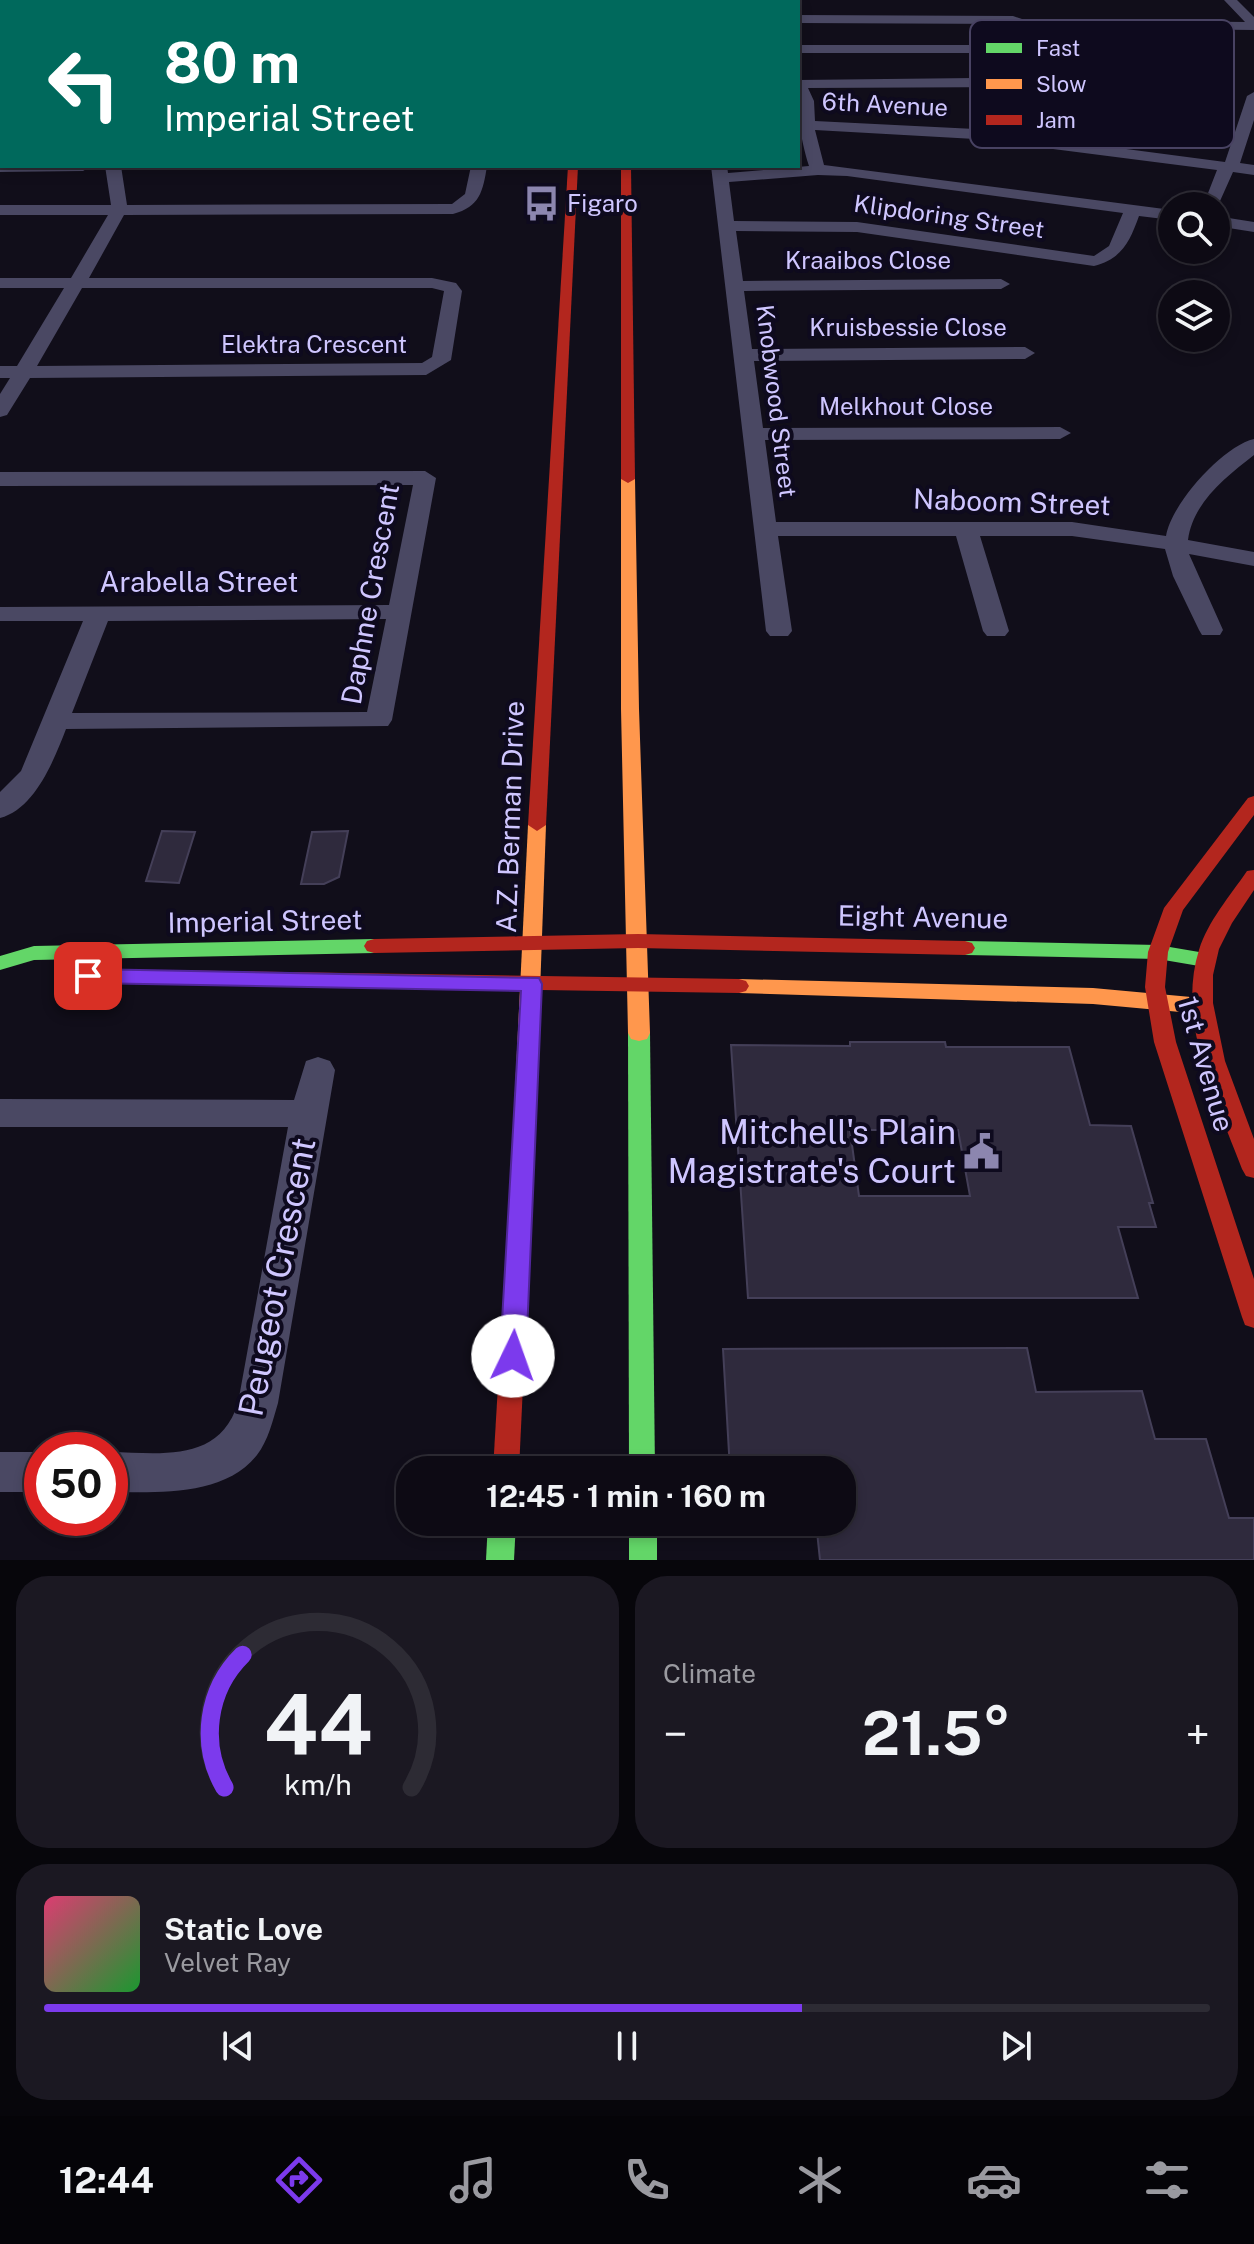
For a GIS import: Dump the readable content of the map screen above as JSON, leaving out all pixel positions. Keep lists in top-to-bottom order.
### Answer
{
  "streets": {
    "main road": [
      "A.Z. Berman Drive",
      "Eight Avenue",
      "Imperial Street",
      "1st Avenue"
    ],
    "street": [
      "6th Avenue",
      "Klipdoring Street",
      "Kraaibos Close",
      "Kruisbessie Close",
      "Elektra Crescent",
      "Knobwood Street",
      "Melkhout Close",
      "Naboom Street",
      "Arabella Street",
      "Daphne Crescent",
      "Peugeot Crescent"
    ]
  },
  "crossings": [
    ["Klipdoring Street", "Knobwood Street"],
    ["Kraaibos Close", "Knobwood Street"],
    ["Kruisbessie Close", "Knobwood Street"],
    ["Knobwood Street", "Melkhout Close"],
    ["Knobwood Street", "Naboom Street"],
    ["Arabella Street", "Daphne Crescent"],
    ["A.Z. Berman Drive", "Eight Avenue"],
    ["A.Z. Berman Drive", "Imperial Street"],
    ["Eight Avenue", "Imperial Street"],
    ["Eight Avenue", "1st Avenue"]
  ],
  "places": {
    "bus stop": ["Figaro"],
    "public building": ["Mitchell's Plain Magistrate's Court"]
  },
  "legend": ["Fast", "Slow", "Jam"],
  "page": {
    "turn": ["80 m", "Imperial Street"],
    "limit": "50",
    "trip": "12:45 · 1 min · 160 m",
    "tile": "Climate",
    "heat": ["−", "21.5°", "+"],
    "song": ["Static Love", "Velvet Ray"],
    "tabs": "12:44",
    "gauge": ["44", "km/h"]
  }
}
